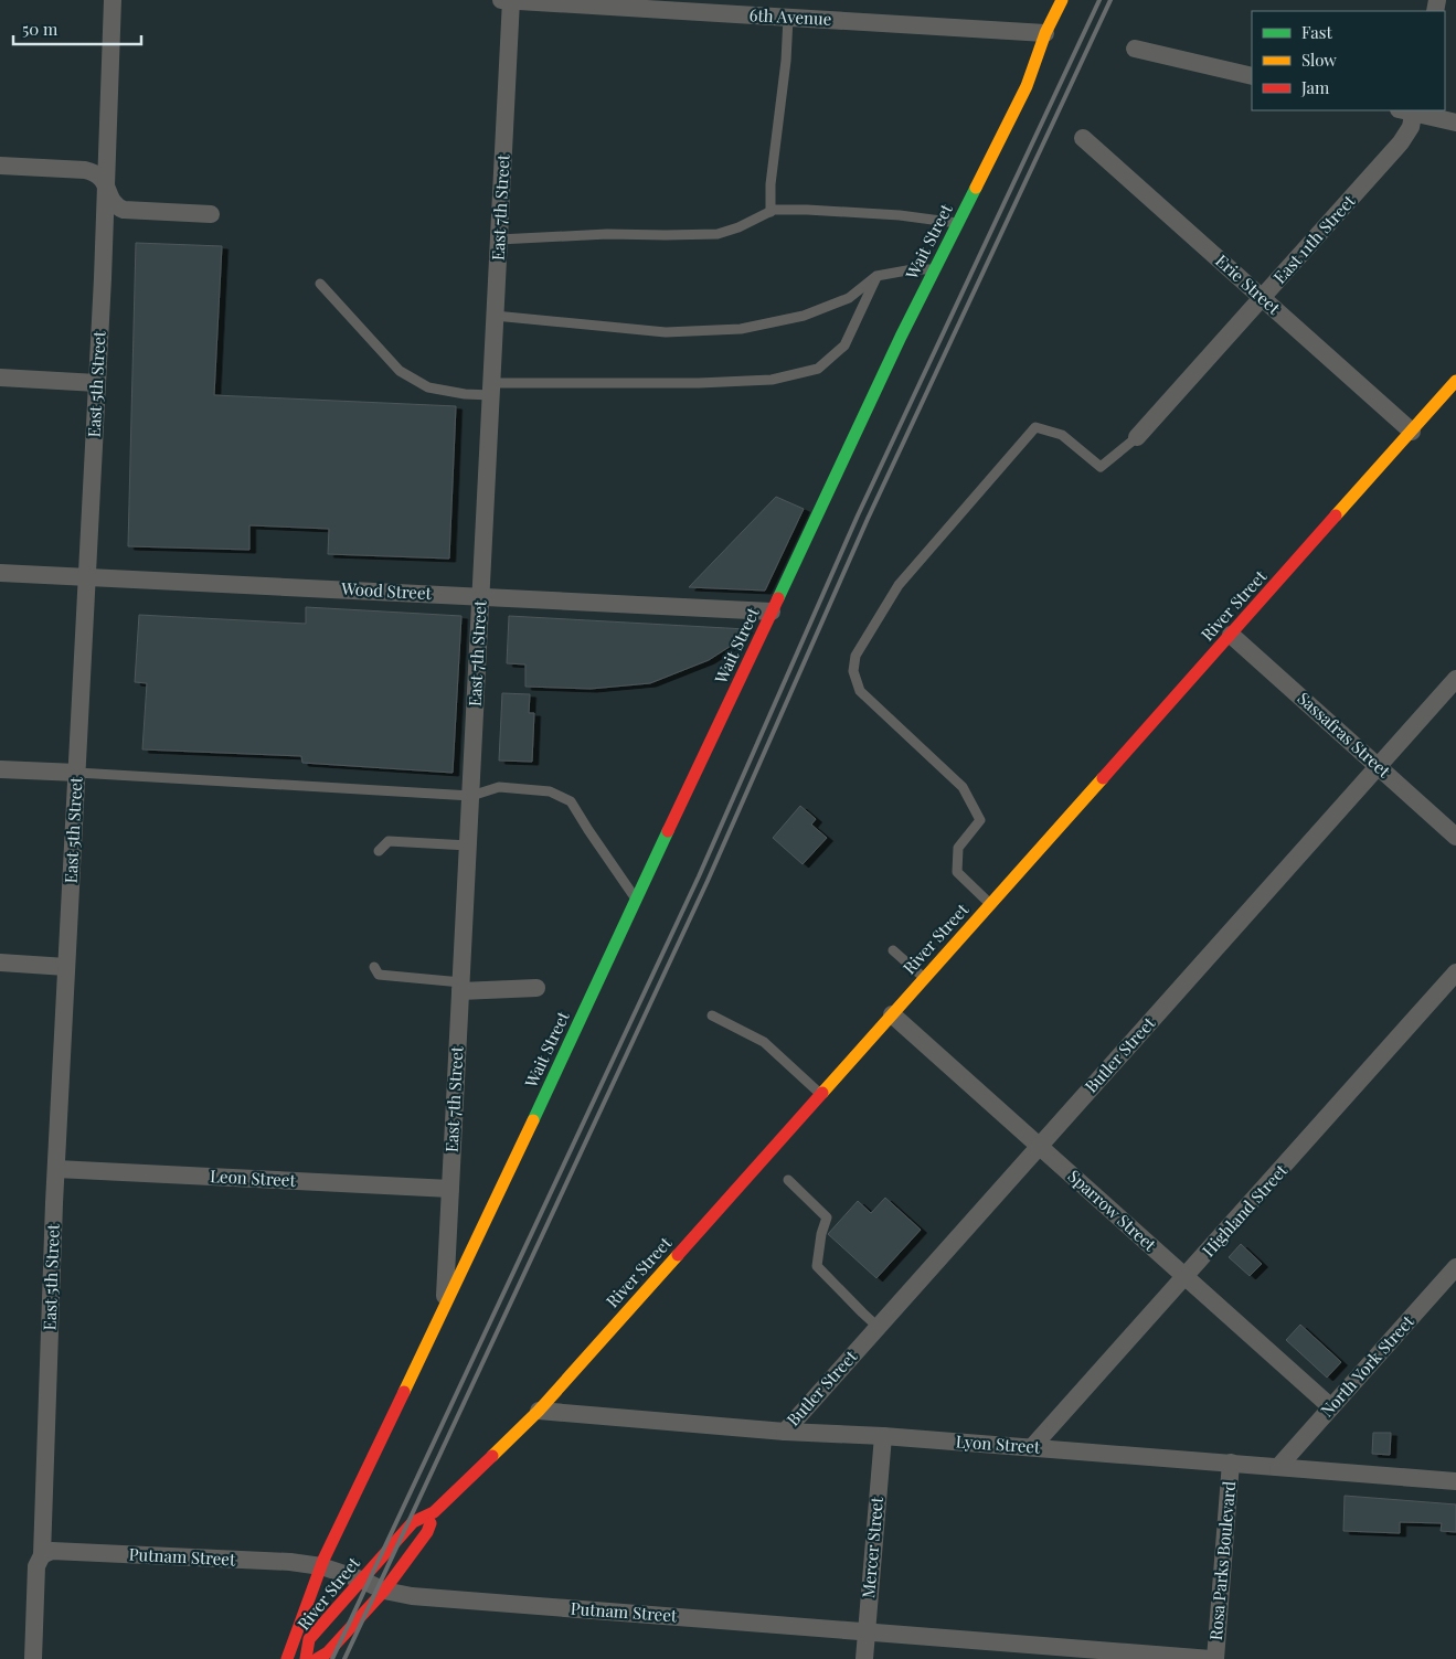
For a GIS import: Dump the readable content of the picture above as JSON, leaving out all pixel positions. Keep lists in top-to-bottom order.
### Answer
{
  "streets": {
    "main road": ["Wait Street", "River Street"],
    "street": [
      "6th Avenue",
      "East 7th Street",
      "East 11th Street",
      "Erie Street",
      "East 5th Street",
      "Wood Street",
      "Sassafras Street",
      "Butler Street",
      "Leon Street",
      "Sparrow Street",
      "Highland Street",
      "North York Street",
      "Lyon Street",
      "Mercer Street",
      "Putnam Street",
      "Rosa Parks Boulevard"
    ]
  },
  "crossings": [
    ["6th Avenue", "East 7th Street"],
    ["6th Avenue", "Wait Street"],
    ["East 7th Street", "Wait Street"],
    ["East 7th Street", "Wood Street"],
    ["East 7th Street", "Leon Street"],
    ["East 11th Street", "Erie Street"],
    ["Wait Street", "Wood Street"],
    ["Erie Street", "River Street"],
    ["East 5th Street", "Wood Street"],
    ["East 5th Street", "Leon Street"],
    ["East 5th Street", "Putnam Street"],
    ["River Street", "Sassafras Street"],
    ["River Street", "Sparrow Street"],
    ["River Street", "Lyon Street"],
    ["River Street", "Putnam Street"],
    ["Sassafras Street", "Butler Street"],
    ["Butler Street", "Sparrow Street"],
    ["Butler Street", "Lyon Street"],
    ["Sparrow Street", "Highland Street"],
    ["Sparrow Street", "North York Street"],
    ["Highland Street", "Lyon Street"],
    ["North York Street", "Lyon Street"],
    ["Lyon Street", "Mercer Street"],
    ["Lyon Street", "Rosa Parks Boulevard"],
    ["Mercer Street", "Putnam Street"]
  ],
  "legend": ["Fast", "Slow", "Jam"],
  "scale_bar": "50 m"
}
